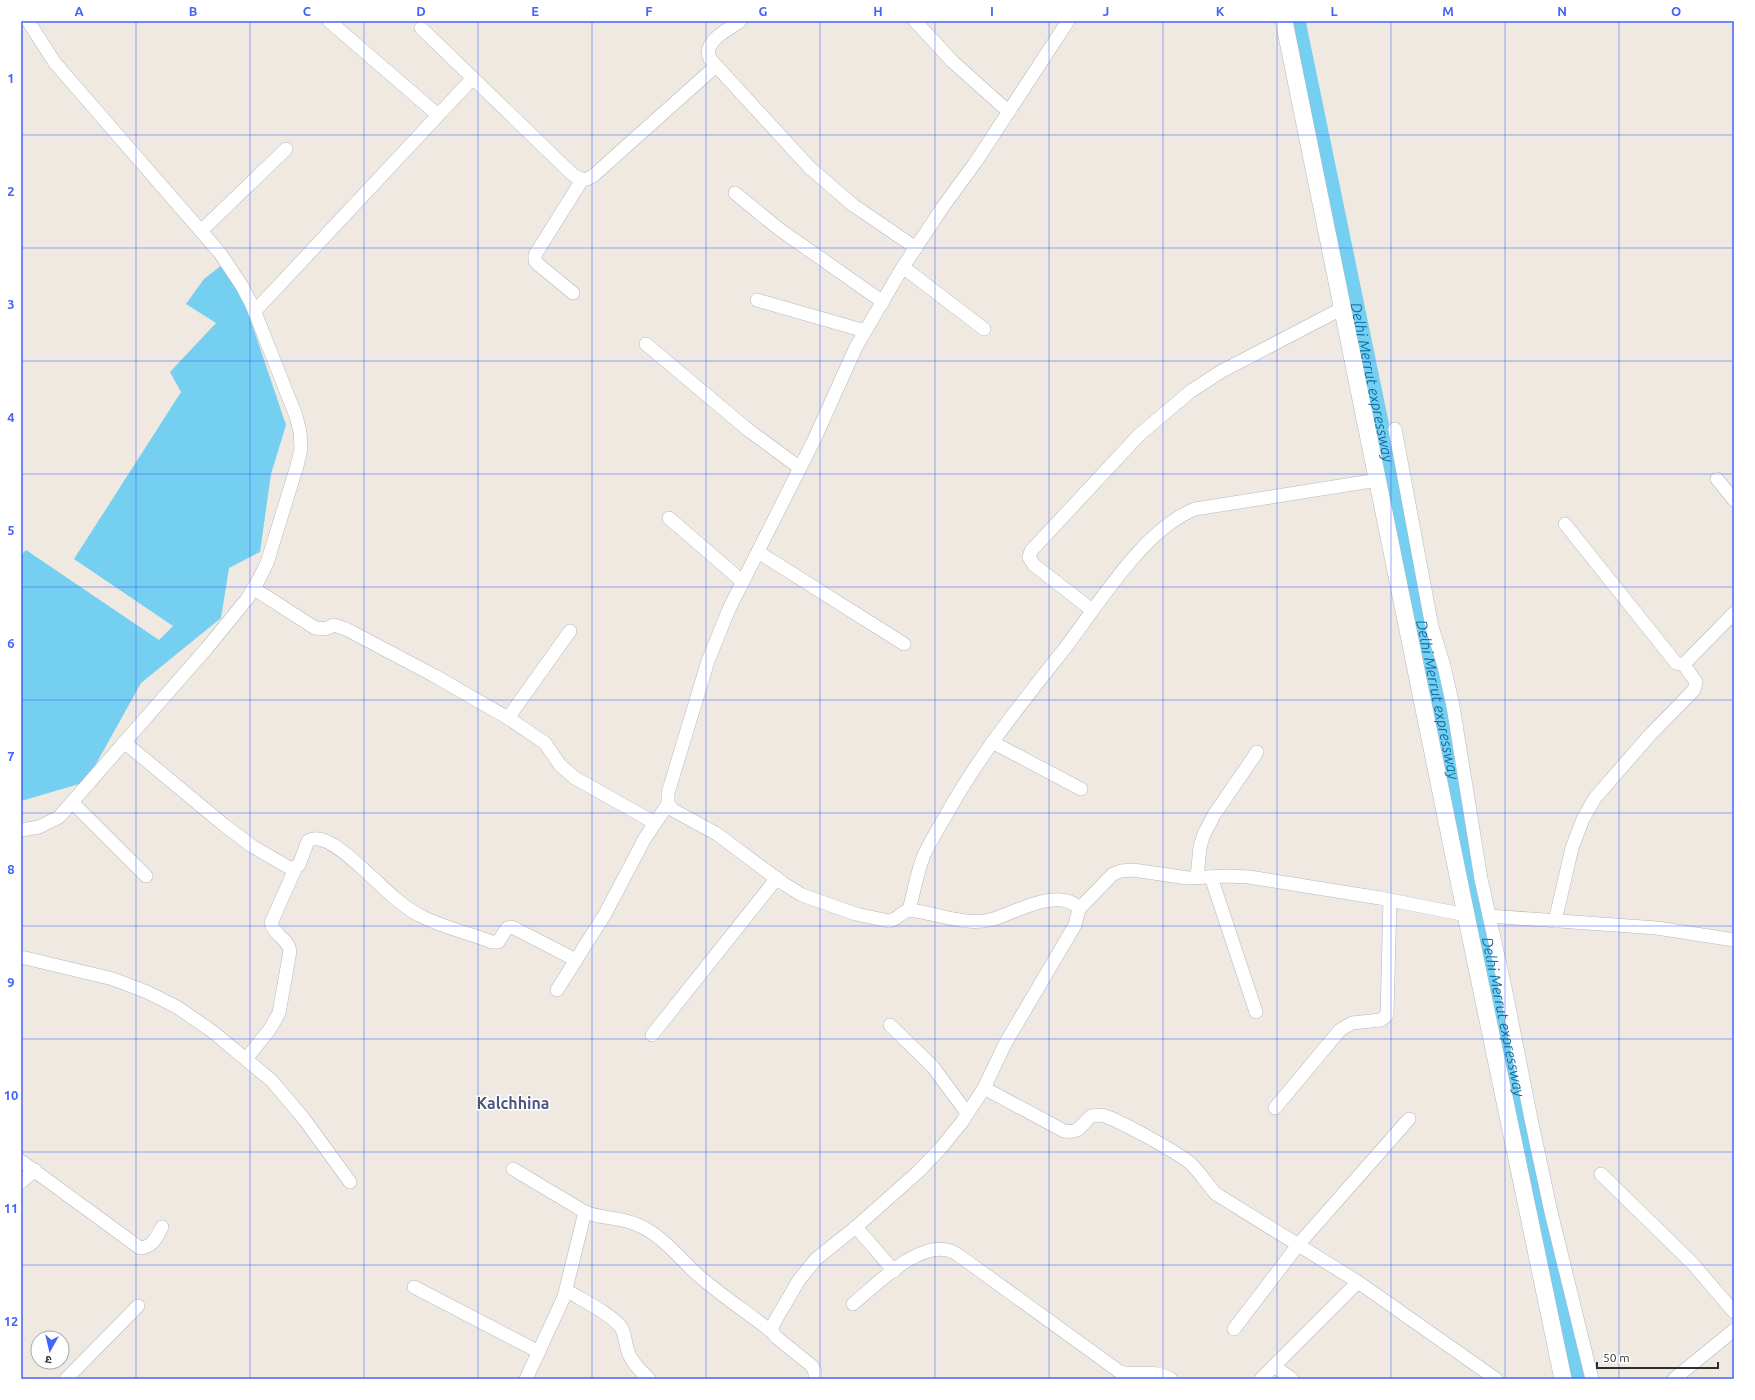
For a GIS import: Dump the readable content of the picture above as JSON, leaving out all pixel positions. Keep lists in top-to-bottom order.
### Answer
{
  "districts": ["Kalchhina"],
  "water": ["Delhi Merrut expressway"],
  "scale_bar": "50 m",
  "north": "bottom",
  "grid": {
    "columns": [
      "A",
      "B",
      "C",
      "D",
      "E",
      "F",
      "G",
      "H",
      "I",
      "J",
      "K",
      "L",
      "M",
      "N",
      "O"
    ],
    "rows": [
      "1",
      "2",
      "3",
      "4",
      "5",
      "6",
      "7",
      "8",
      "9",
      "10",
      "11",
      "12"
    ]
  }
}
